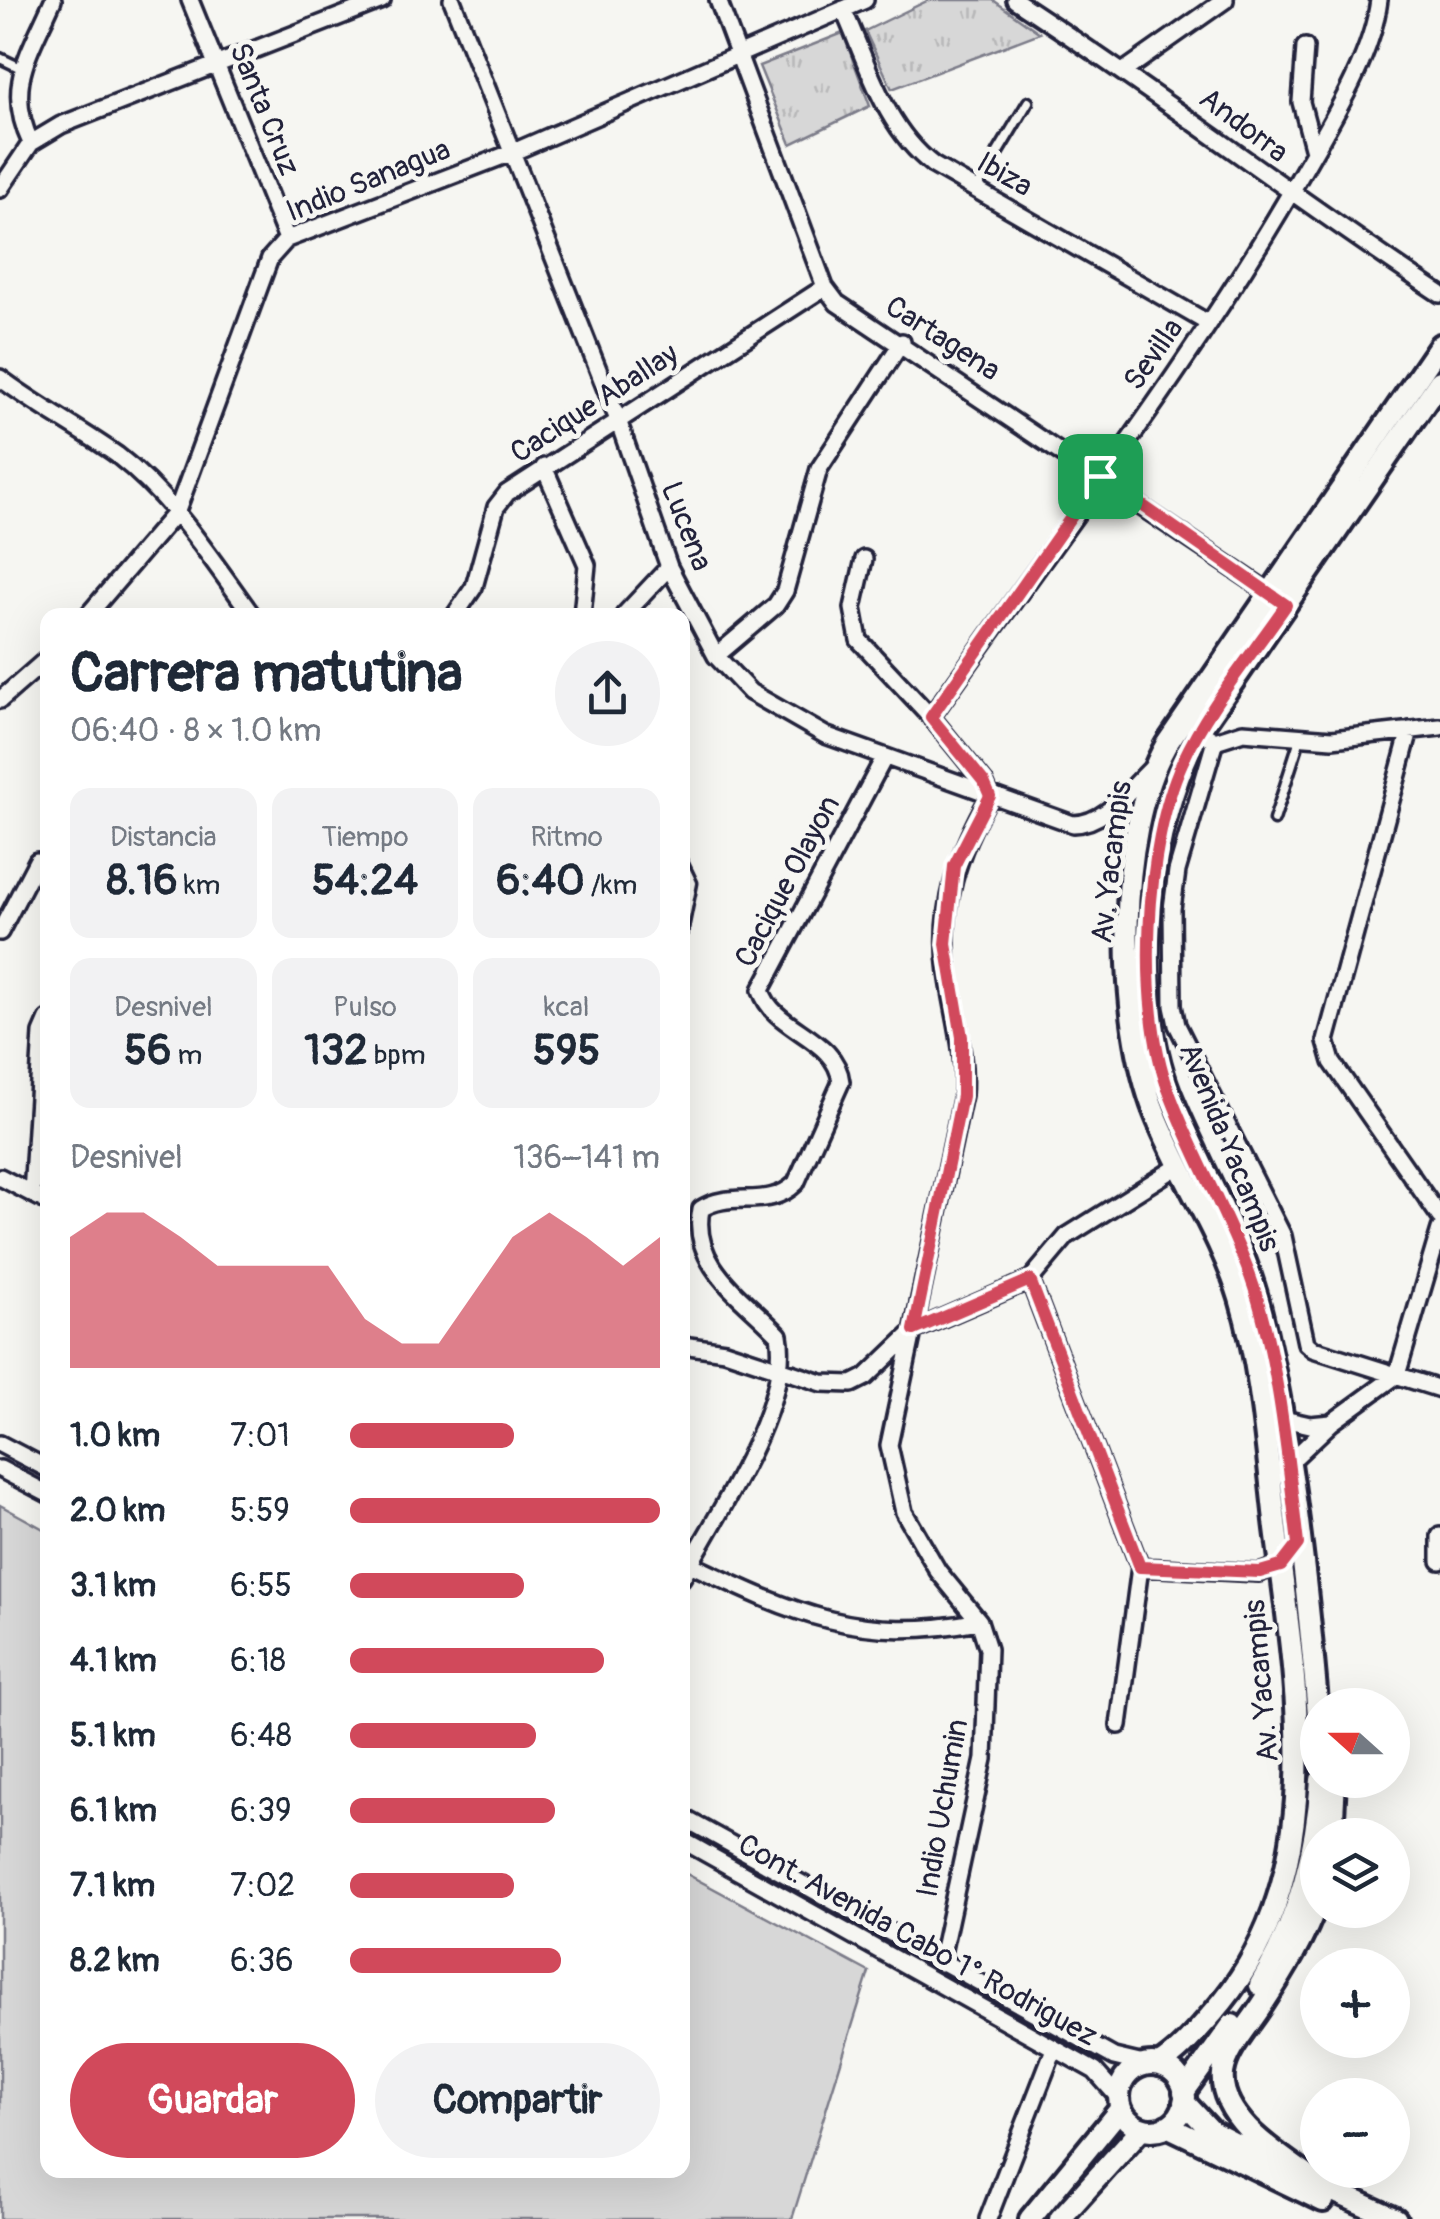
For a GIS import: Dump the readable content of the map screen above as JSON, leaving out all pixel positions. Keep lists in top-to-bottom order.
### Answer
{
  "streets": {
    "street": [
      "Santa Cruz",
      "Andorra",
      "Ibiza",
      "Indio Sanagua",
      "Cartagena",
      "Sevilla",
      "Cacique Aballay",
      "Lucena",
      "Av. Yacampis",
      "Cacique Olayon",
      "Avenida Yacampis",
      "Indio Uchumin",
      "Cont. Avenida Cabo 1° Rodriguez"
    ]
  },
  "crossings": [
    ["Santa Cruz", "Indio Sanagua"],
    ["Andorra", "Sevilla"],
    ["Ibiza", "Indio Sanagua"],
    ["Ibiza", "Sevilla"],
    ["Indio Sanagua", "Lucena"],
    ["Cartagena", "Sevilla"],
    ["Cartagena", "Cacique Aballay"],
    ["Cartagena", "Av. Yacampis"],
    ["Cartagena", "Avenida Yacampis"],
    ["Cacique Aballay", "Lucena"],
    ["Lucena", "Av. Yacampis"],
    ["Lucena", "Cacique Olayon"],
    ["Lucena", "Indio Uchumin"],
    ["Av. Yacampis", "Avenida Yacampis"],
    ["Av. Yacampis", "Cont. Avenida Cabo 1° Rodriguez"],
    ["Indio Uchumin", "Cont. Avenida Cabo 1° Rodriguez"]
  ],
  "north": "left",
  "page": {
    "heading": ["Carrera matutina", "06:40 · 8 × 1.0 km"],
    "stats": [
      ["Distancia", "8.16 km"],
      ["Tiempo", "54:24"],
      ["Ritmo", "6:40 /km"],
      ["Desnivel", "56 m"],
      ["Pulso", "132 bpm"],
      ["kcal", "595"]
    ],
    "chart": ["Desnivel", "136–141 m"],
    "list": [
      {
        "name": "1.0 km",
        "note": "7:01"
      },
      {
        "name": "2.0 km",
        "note": "5:59"
      },
      {
        "name": "3.1 km",
        "note": "6:55"
      },
      {
        "name": "4.1 km",
        "note": "6:18"
      },
      {
        "name": "5.1 km",
        "note": "6:48"
      },
      {
        "name": "6.1 km",
        "note": "6:39"
      },
      {
        "name": "7.1 km",
        "note": "7:02"
      },
      {
        "name": "8.2 km",
        "note": "6:36"
      }
    ],
    "map_buttons": ["+", "−"],
    "buttons": ["Guardar", "Compartir"]
  }
}
